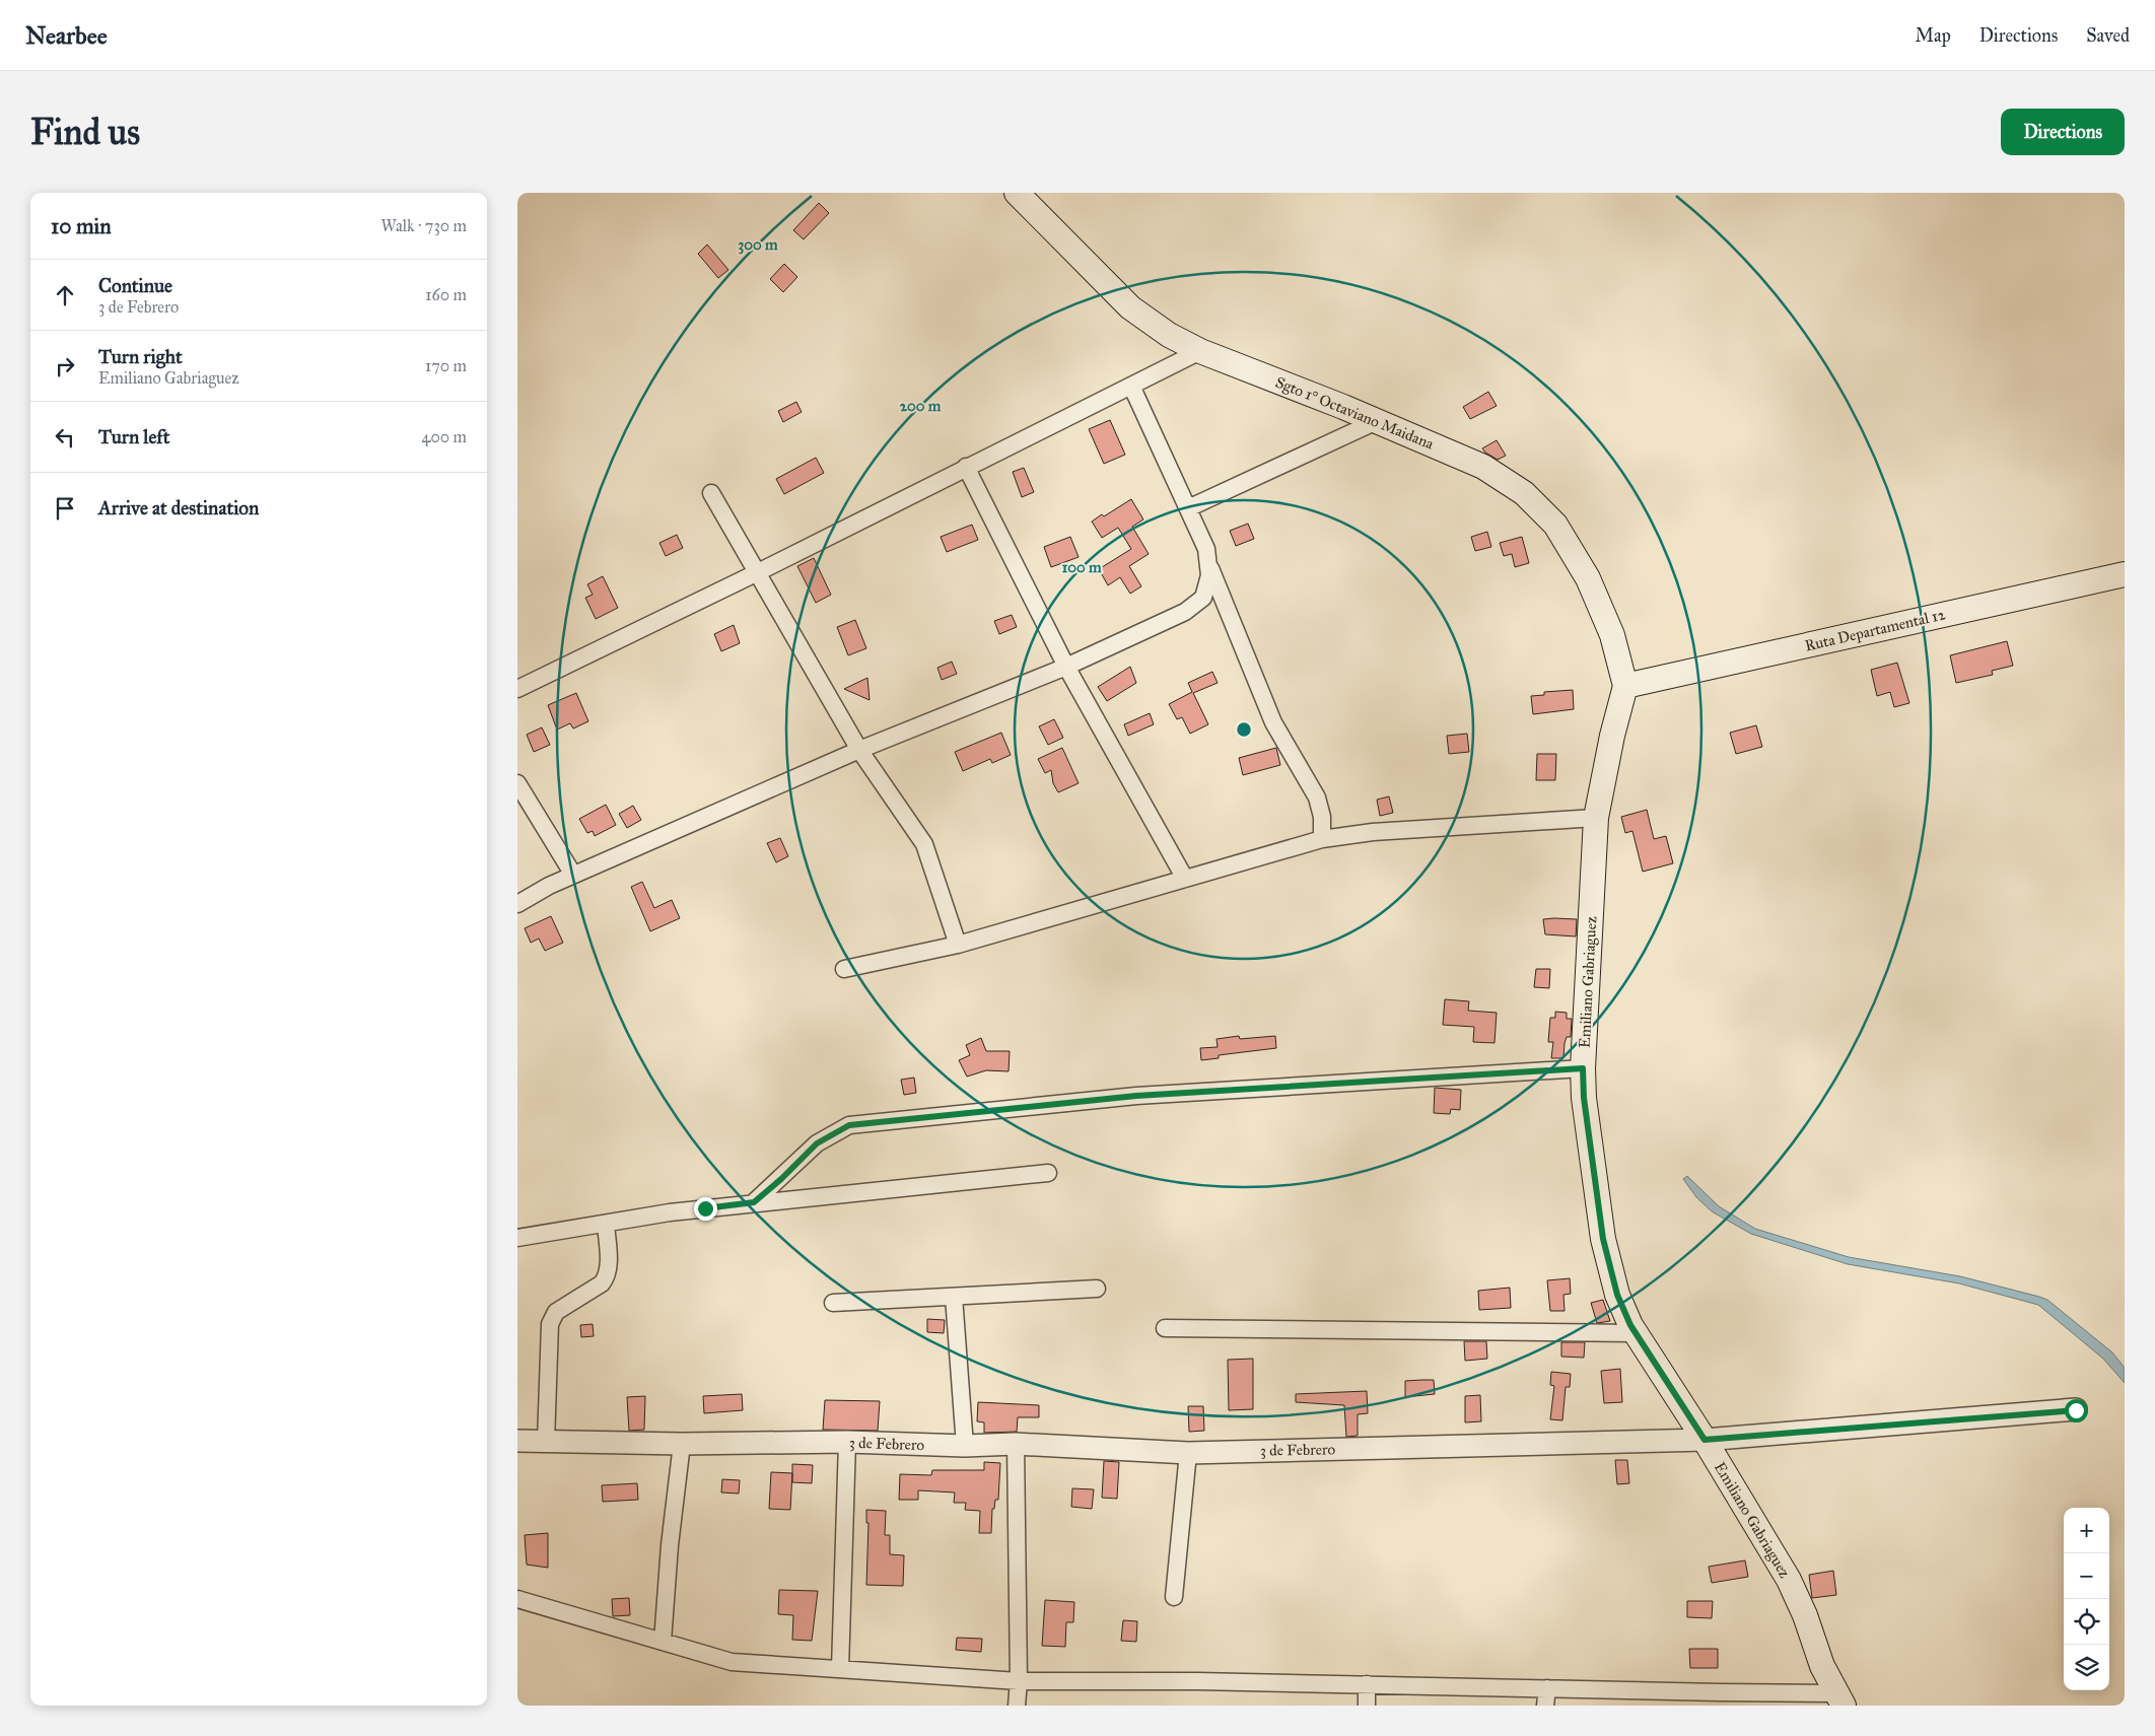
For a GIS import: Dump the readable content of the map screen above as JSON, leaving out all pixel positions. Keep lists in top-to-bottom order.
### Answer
{
  "streets": {
    "main road": ["Sgto 1° Octaviano Maidana", "Ruta Departamental 12", "Emiliano Gabriaguez"],
    "street": ["3 de Febrero"]
  },
  "crossings": [
    ["Sgto 1° Octaviano Maidana", "Ruta Departamental 12"],
    ["Sgto 1° Octaviano Maidana", "Emiliano Gabriaguez"],
    ["Ruta Departamental 12", "Emiliano Gabriaguez"],
    ["Emiliano Gabriaguez", "3 de Febrero"]
  ],
  "page": {
    "header": "Nearbee",
    "nav": ["Map", "Directions", "Saved"],
    "buttons": "Directions",
    "title": "Find us",
    "heading": ["10 min", "Walk · 730 m"],
    "list": [
      ["Continue", "3 de Febrero", "160 m"],
      ["Turn right", "Emiliano Gabriaguez", "170 m"],
      ["Turn left", "400 m"],
      "Arrive at destination"
    ],
    "map_buttons": ["+", "−"]
  },
  "rings": ["300 m", "200 m", "100 m"]
}
